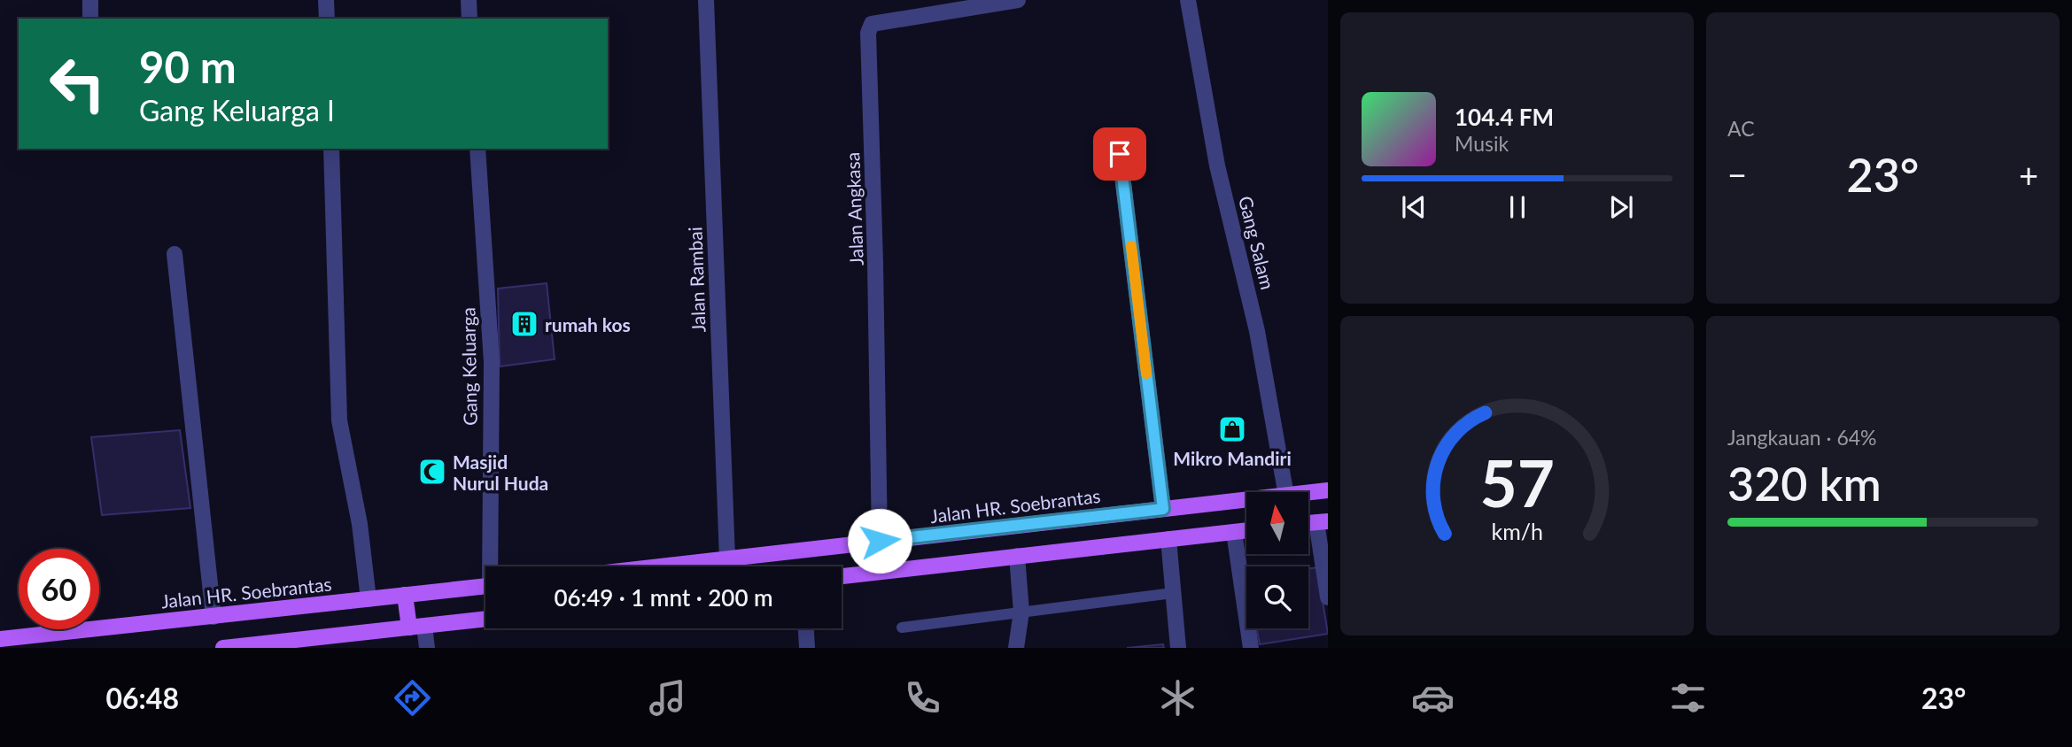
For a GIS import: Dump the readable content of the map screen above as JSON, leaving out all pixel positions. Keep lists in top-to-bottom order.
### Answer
{
  "streets": {
    "main road": ["Jalan HR. Soebrantas"],
    "street": [
      "Jalan Angkasa",
      "Gang Salam",
      "Jalan Rambai",
      "Gang Keluarga"
    ]
  },
  "crossings": [
    ["Jalan Angkasa", "Jalan HR. Soebrantas"],
    ["Jalan Rambai", "Jalan HR. Soebrantas"]
  ],
  "places": {
    "building": ["rumah kos"],
    "shop": ["Mikro Mandiri"],
    "mosque": ["Masjid Nurul Huda"]
  },
  "north": "top",
  "page": {
    "tile": [
      "AC",
      ["Jangkauan · 64%", "320 km"]
    ],
    "turn": ["90 m", "Gang Keluarga I"],
    "song": ["104.4 FM", "Musik"],
    "heat": ["−", "23°", "+"],
    "limit": "60",
    "trip": "06:49 · 1 mnt · 200 m",
    "tabs": ["06:48", "23°"],
    "gauge": ["57", "km/h"]
  }
}
